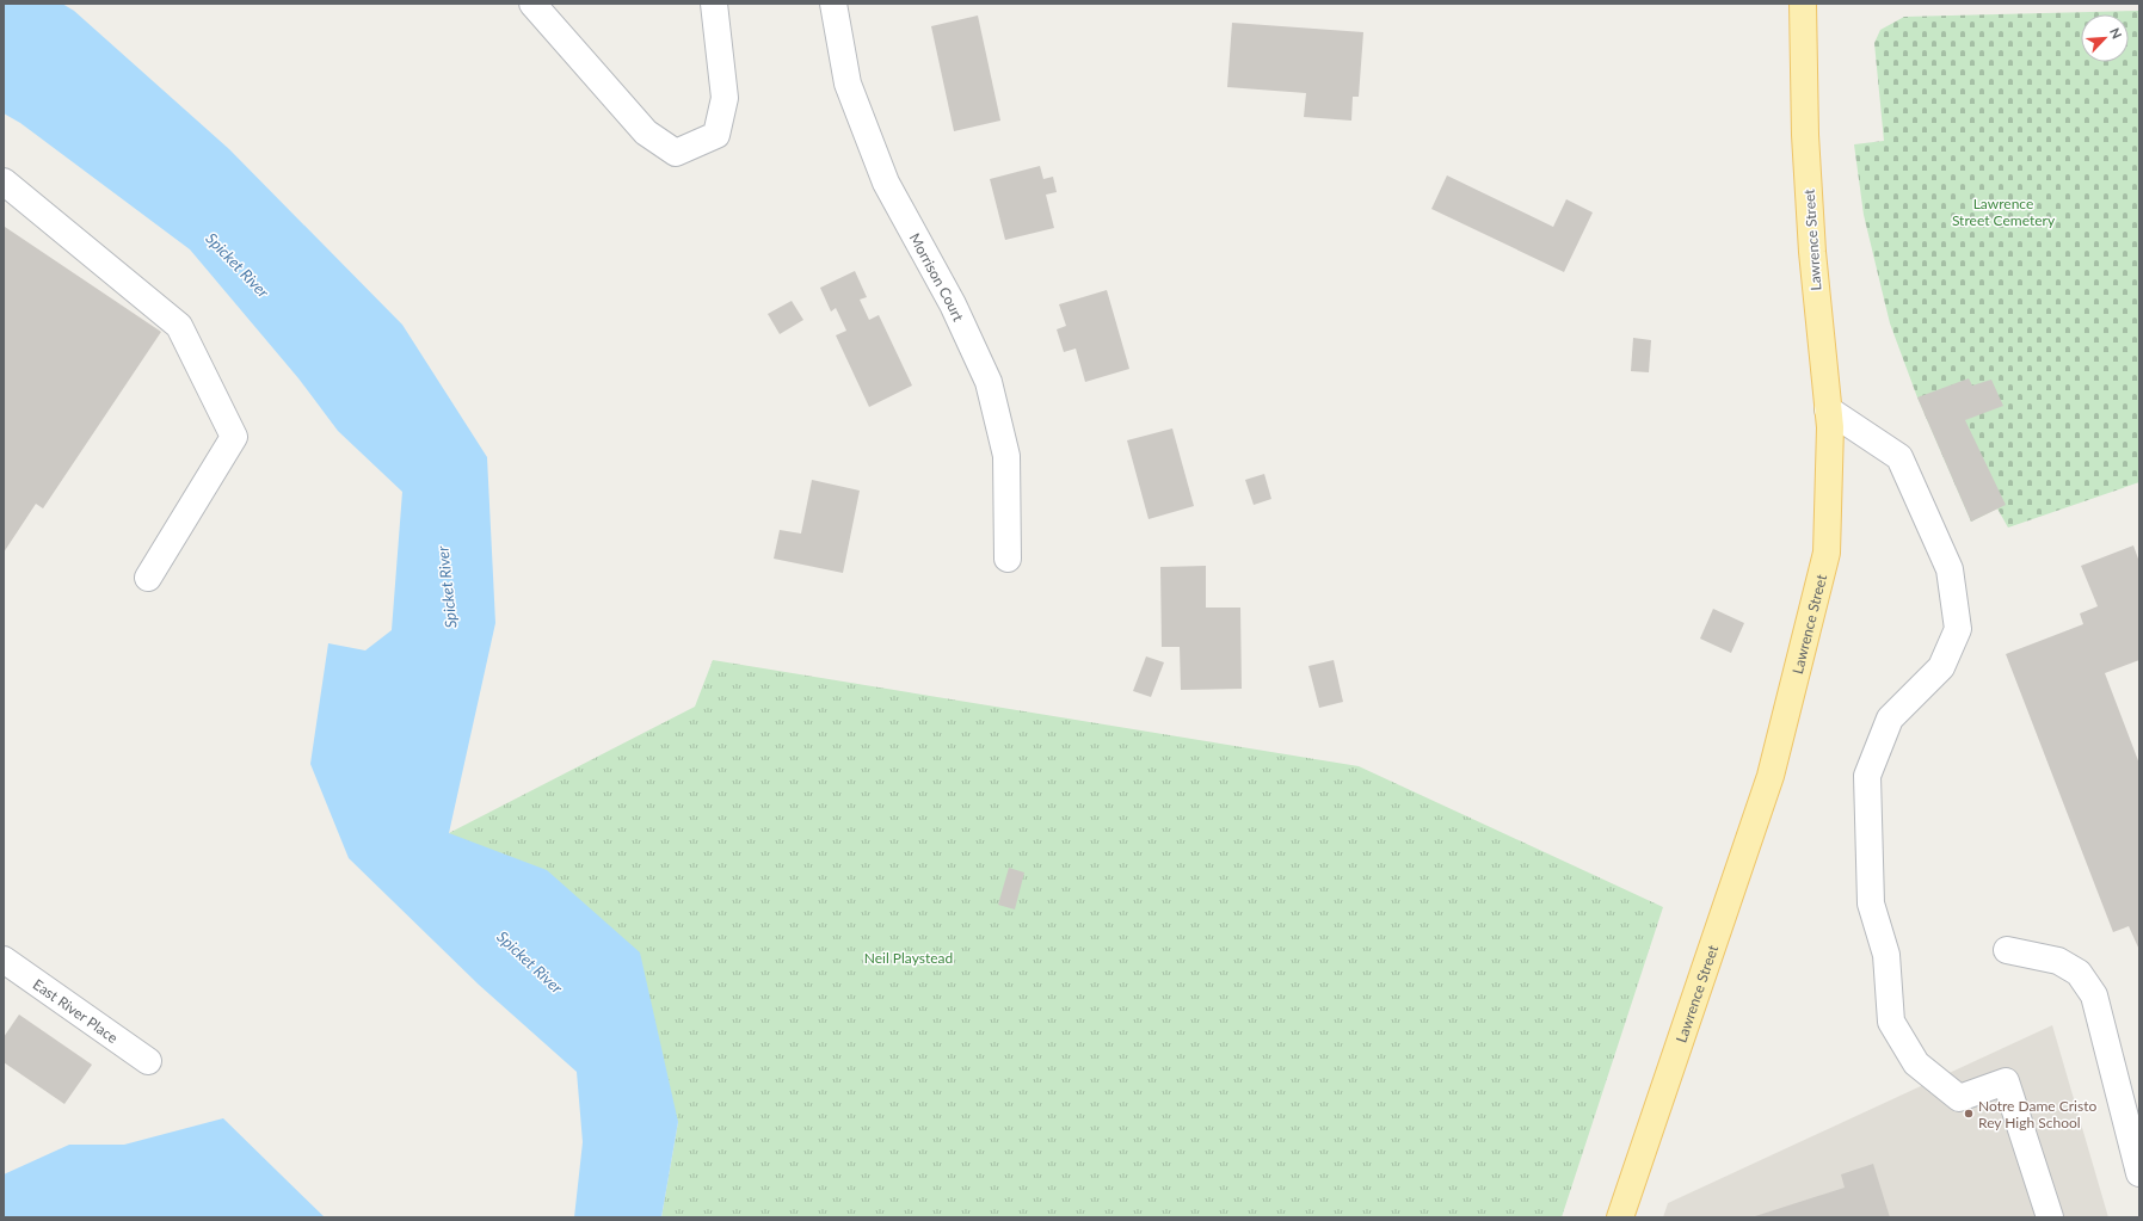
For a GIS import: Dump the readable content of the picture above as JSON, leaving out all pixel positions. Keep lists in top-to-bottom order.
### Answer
{
  "streets": {
    "main road": ["Lawrence Street"],
    "street": ["Morrison Court", "East River Place"]
  },
  "water": ["Spicket River"],
  "parks": ["Lawrence Street Cemetery", "Neil Playstead"],
  "places": ["Notre Dame Cristo Rey High School"],
  "north": "top right"
}
